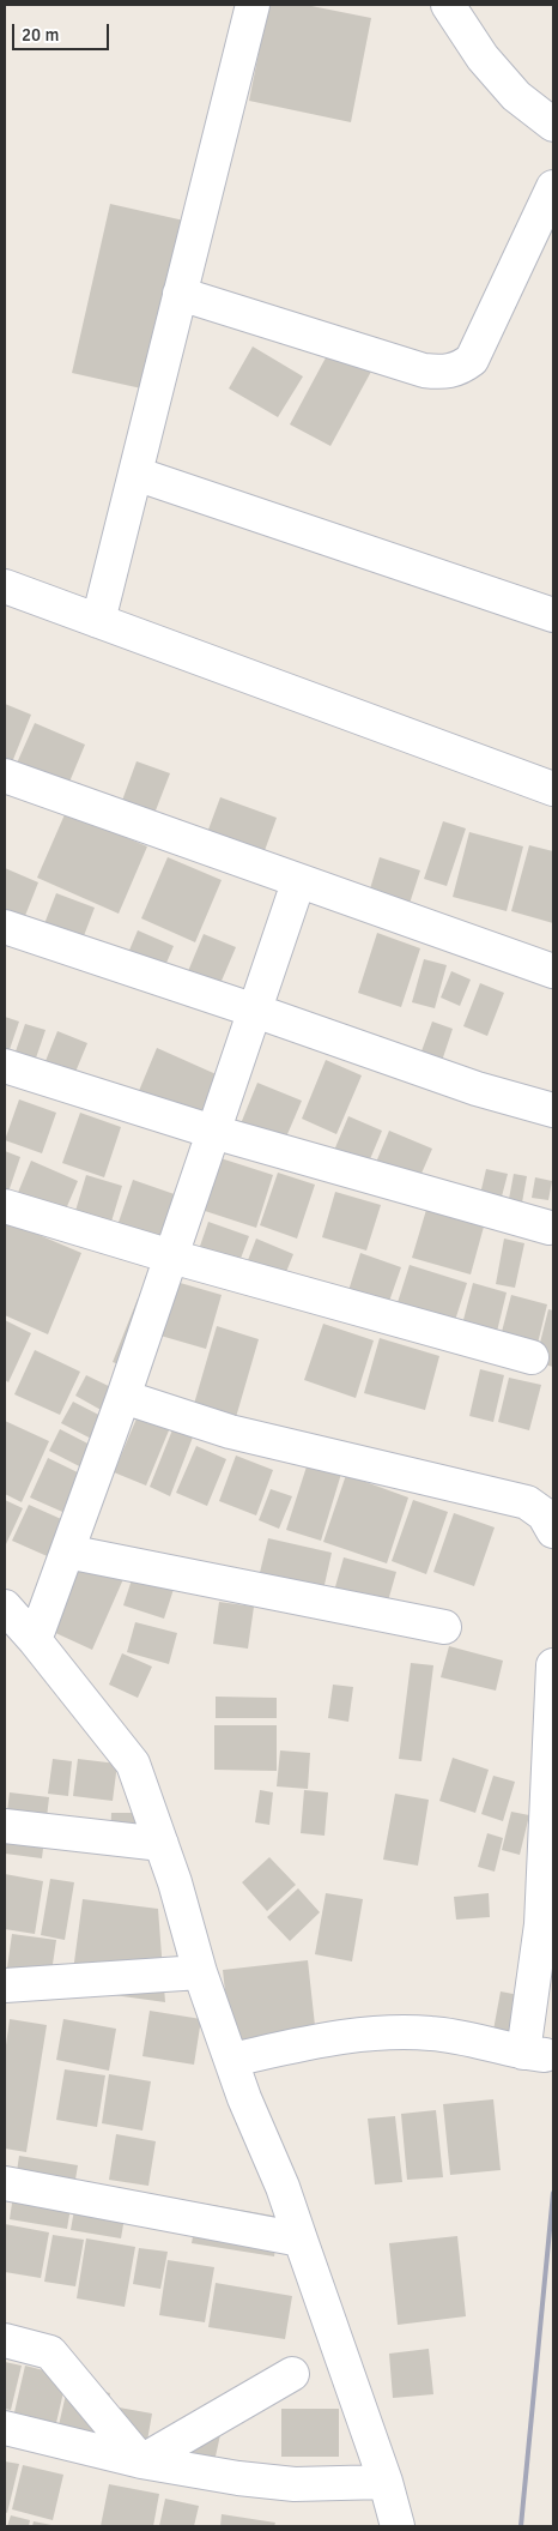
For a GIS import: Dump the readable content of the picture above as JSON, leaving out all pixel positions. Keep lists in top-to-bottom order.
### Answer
{
  "scale_bar": "20 m"
}
